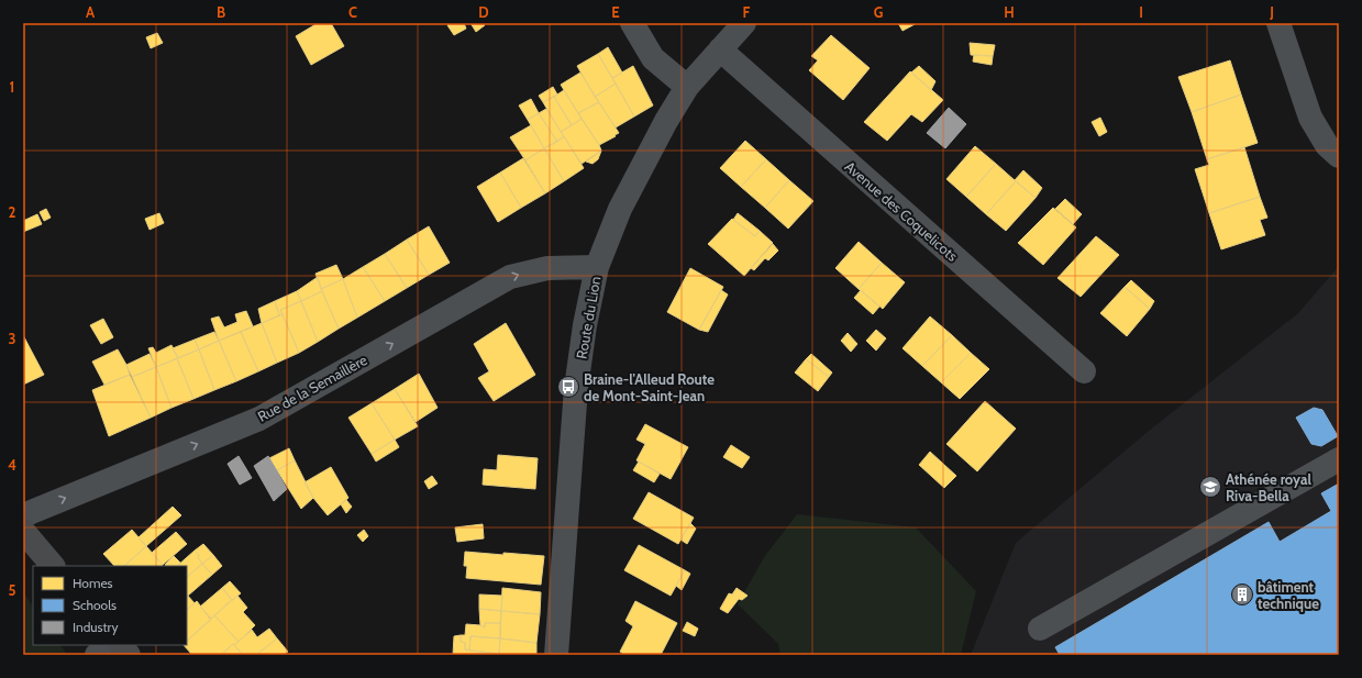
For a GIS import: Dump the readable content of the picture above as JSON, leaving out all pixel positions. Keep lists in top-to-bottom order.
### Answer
{
  "streets": {
    "street": ["Avenue des Coquelicots", "Route du Lion", "Rue de la Semaillère"]
  },
  "crossings": [
    ["Avenue des Coquelicots", "Route du Lion"],
    ["Route du Lion", "Rue de la Semaillère"]
  ],
  "one_way": ["Rue de la Semaillère"],
  "places": {
    "bus stop": ["Braine-l'Alleud Route de Mont-Saint-Jean"],
    "school or university": ["Athénée royal Riva-Bella"],
    "building": ["bâtiment technique"]
  },
  "legend": ["Homes", "Schools", "Industry"],
  "grid": {
    "columns": [
      "A",
      "B",
      "C",
      "D",
      "E",
      "F",
      "G",
      "H",
      "I",
      "J"
    ],
    "rows": [
      "1",
      "2",
      "3",
      "4",
      "5"
    ]
  }
}
